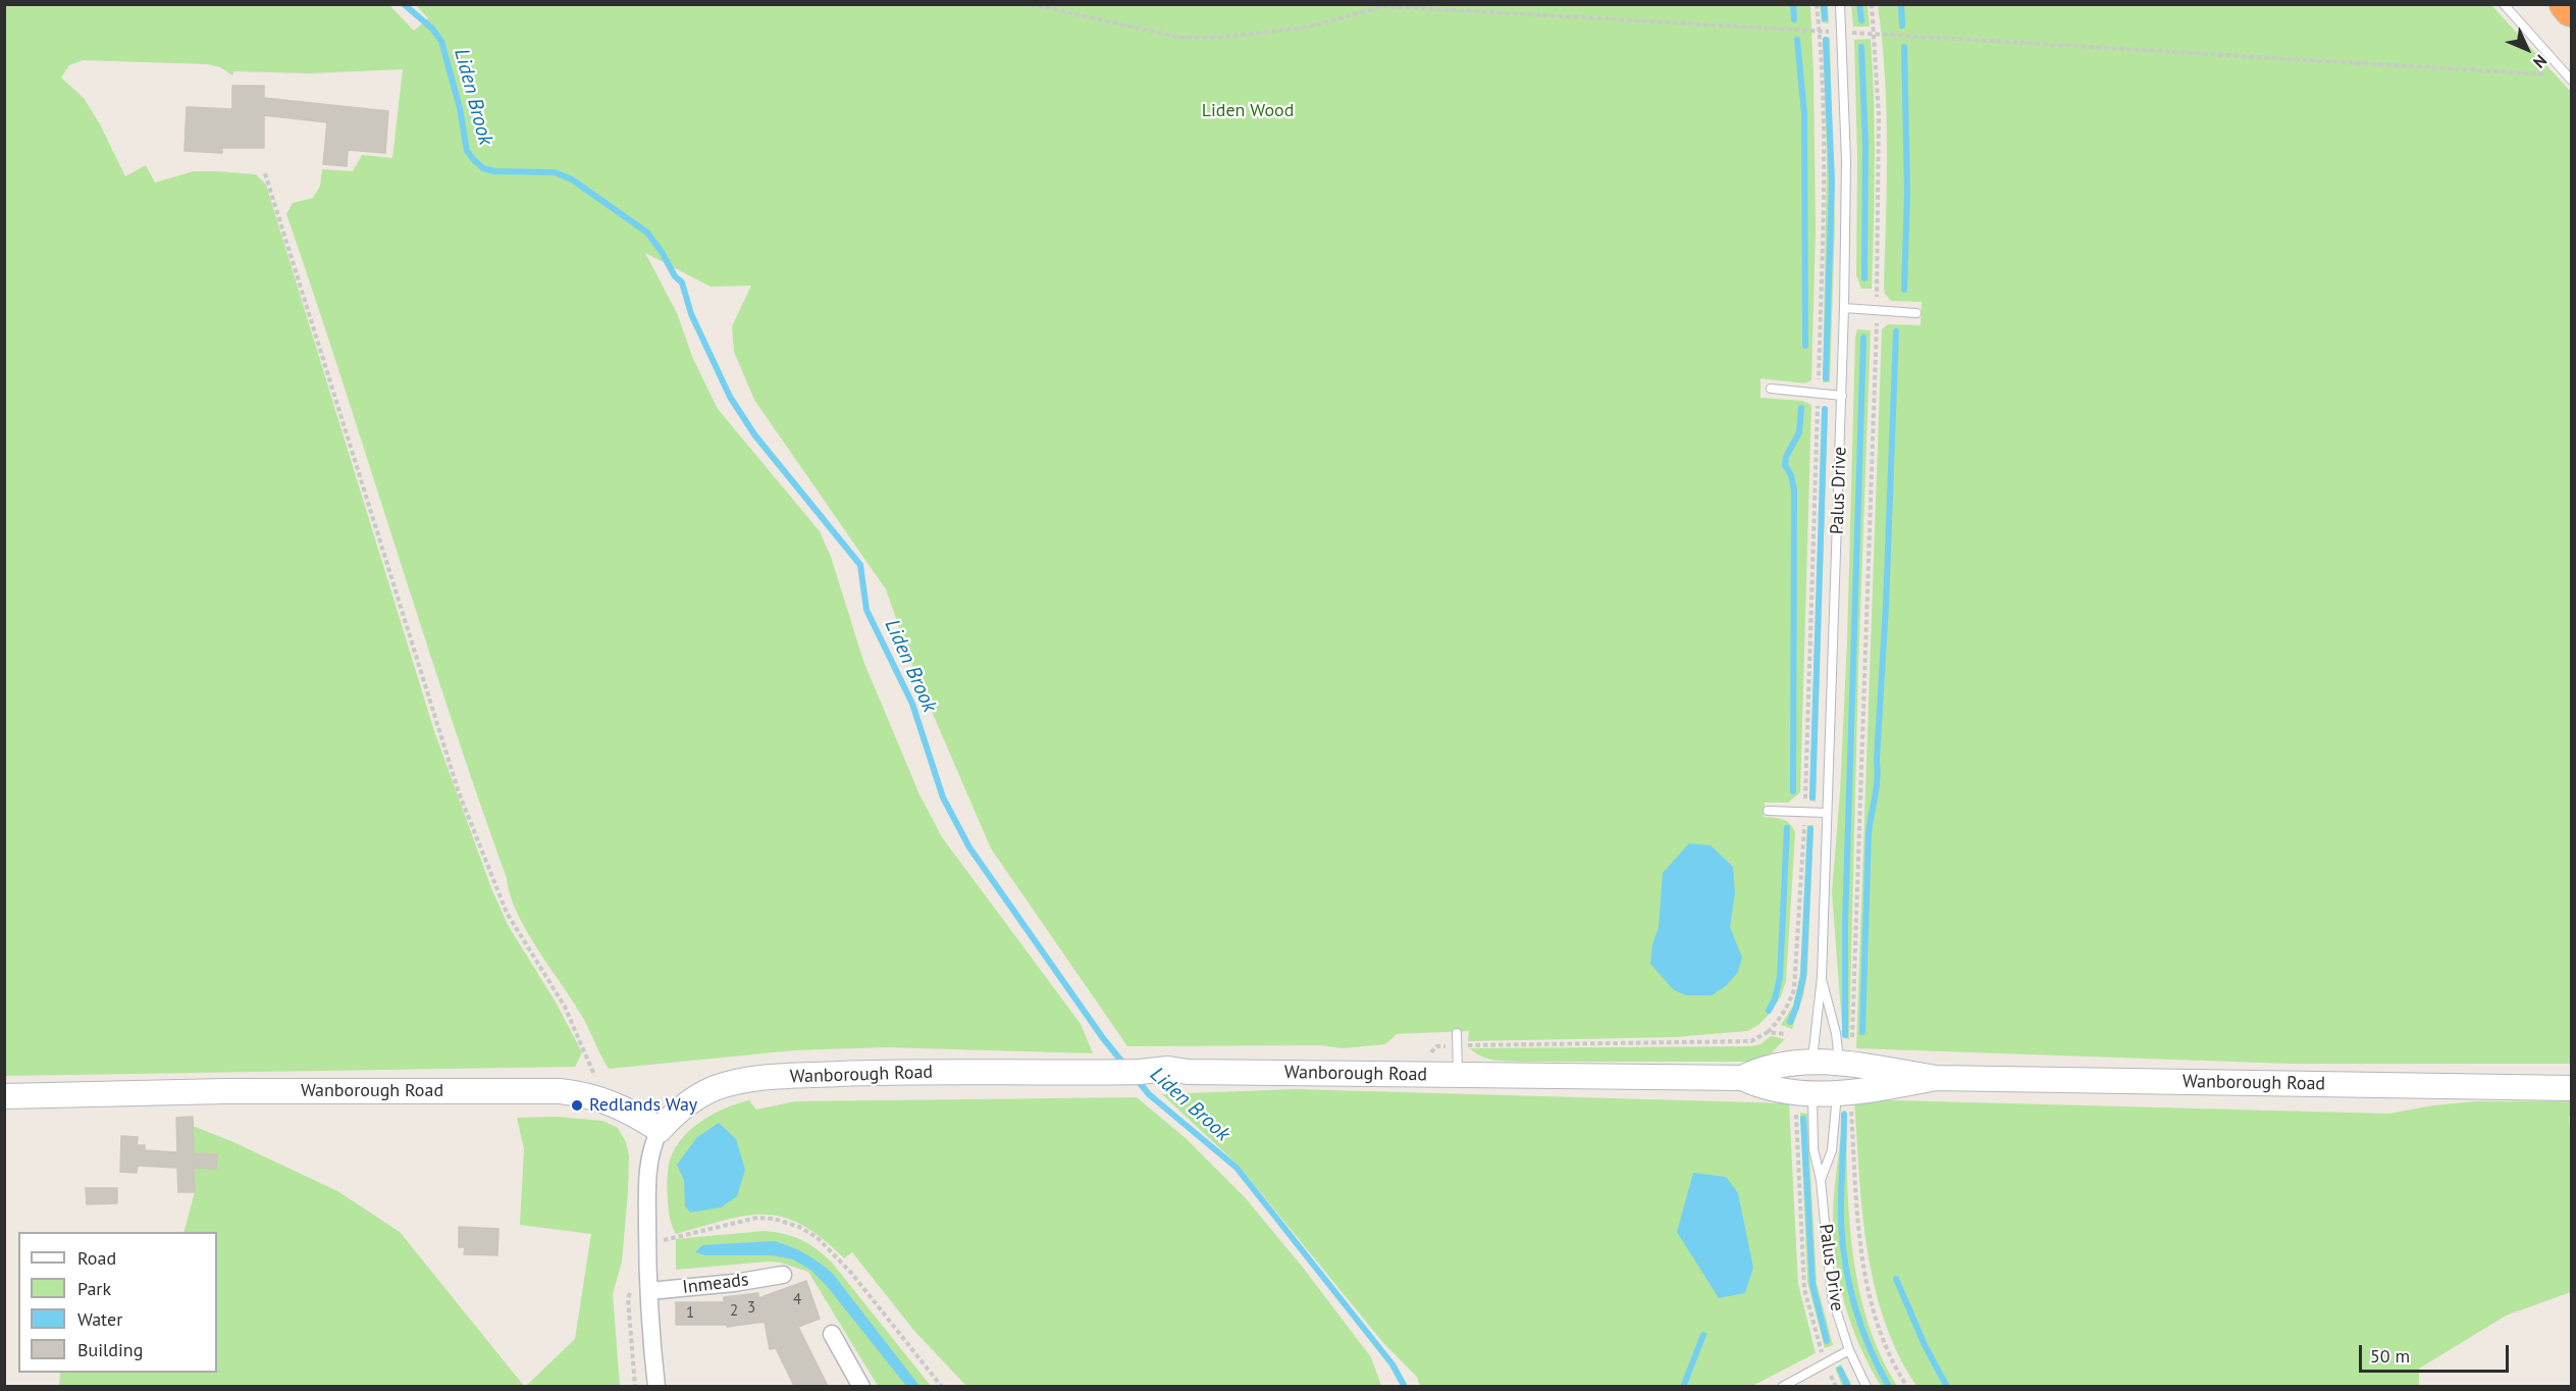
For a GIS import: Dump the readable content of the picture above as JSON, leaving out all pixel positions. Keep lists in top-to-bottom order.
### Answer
{
  "streets": {
    "street": ["Palus Drive", "Wanborough Road", "Inmeads"]
  },
  "crossings": [
    ["Palus Drive", "Wanborough Road"]
  ],
  "water": ["Liden Brook"],
  "parks": ["Liden Wood"],
  "places": ["Redlands Way"],
  "house_numbers": [
    "4",
    "3",
    "2",
    "1"
  ],
  "legend": [
    "Road",
    "Park",
    "Water",
    "Building"
  ],
  "scale_bar": "50 m",
  "north": "bottom right"
}
